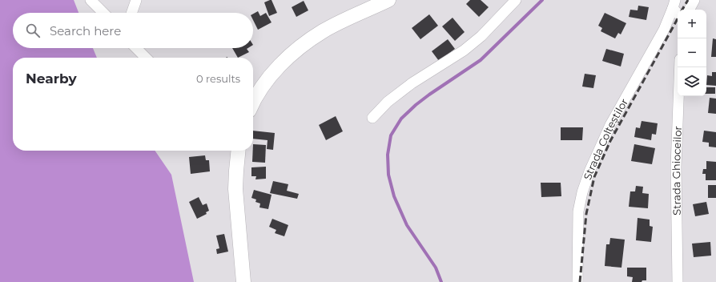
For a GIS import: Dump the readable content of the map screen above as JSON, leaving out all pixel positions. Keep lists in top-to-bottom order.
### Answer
{
  "streets": {
    "street": ["Strada Colțeștilor", "Strada Ghioceilor"]
  },
  "page": {
    "map_buttons": ["+", "−"],
    "search": "Search here",
    "heading": ["Nearby", "0 results"]
  }
}
